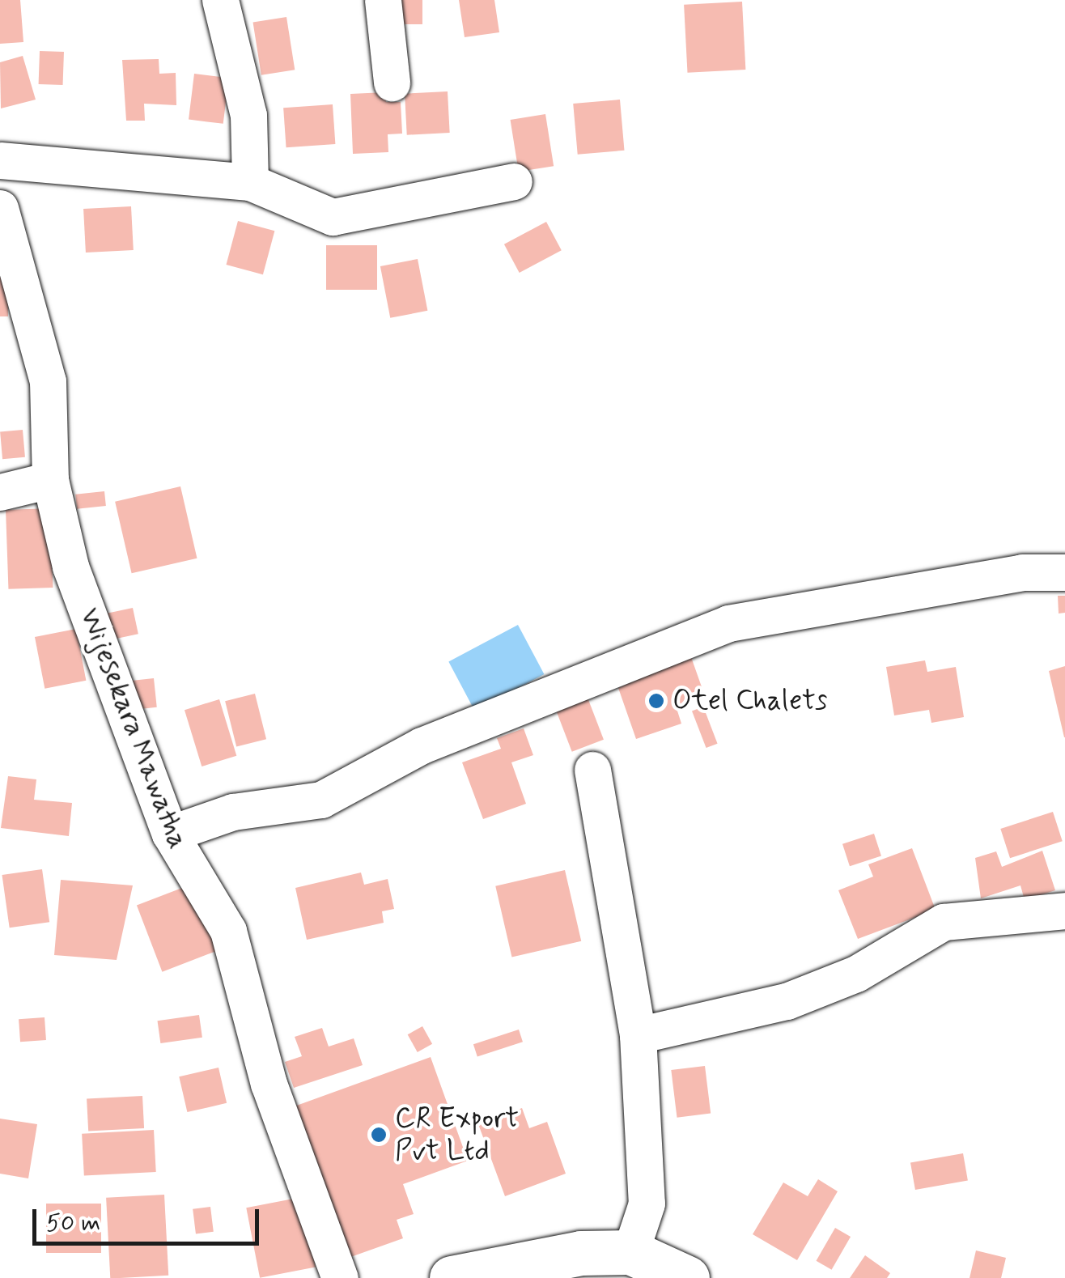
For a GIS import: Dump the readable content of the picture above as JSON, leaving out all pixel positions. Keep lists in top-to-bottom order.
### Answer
{
  "streets": {
    "street": ["Wijesekara Mawatha"]
  },
  "places": ["Otel Chalets", "CR Export Pvt Ltd"],
  "scale_bar": "50 m"
}
